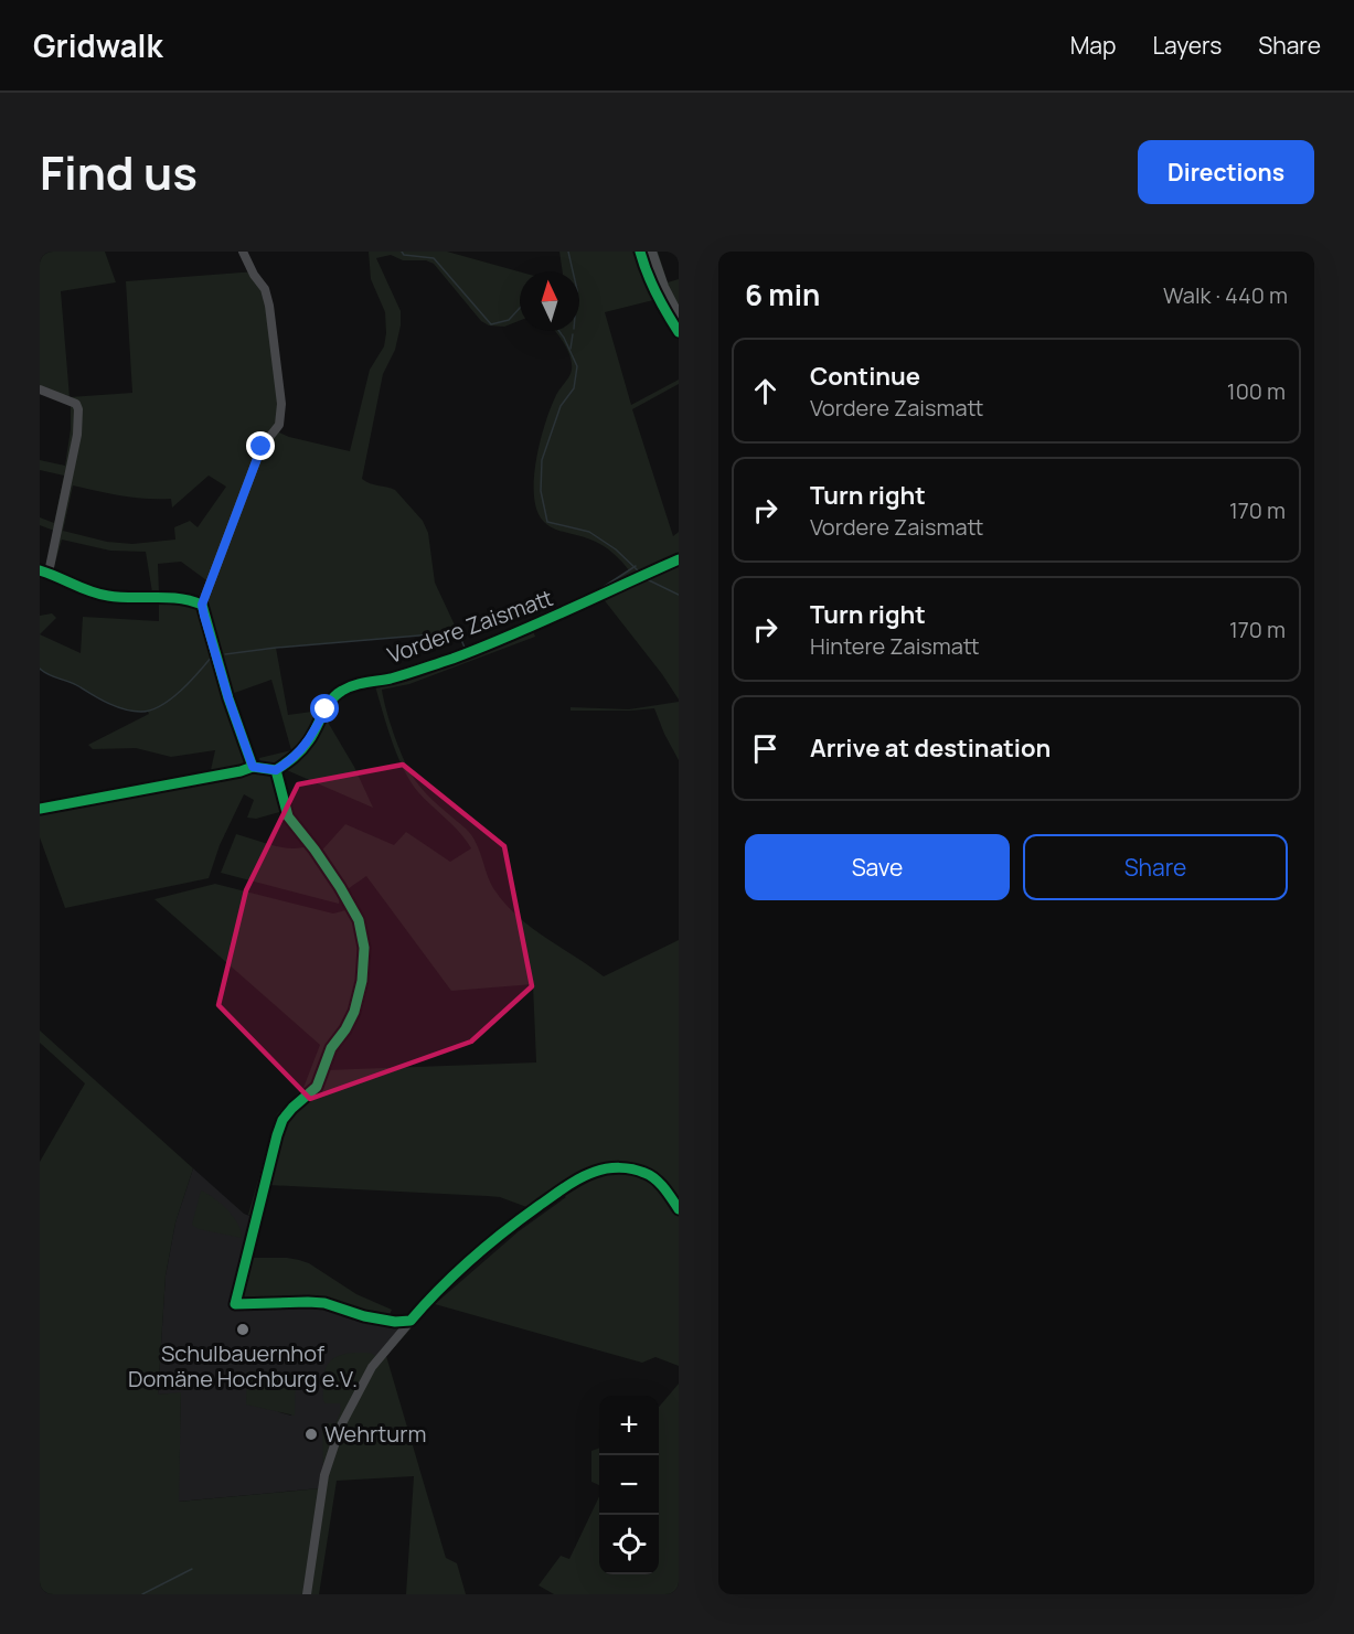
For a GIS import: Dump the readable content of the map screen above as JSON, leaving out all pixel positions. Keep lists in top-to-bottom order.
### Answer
{
  "streets": {
    "street": ["Vordere Zaismatt"]
  },
  "places": ["Schulbauernhof Domäne Hochburg e.V.", "Wehrturm"],
  "north": "top",
  "page": {
    "header": "Gridwalk",
    "nav": ["Map", "Layers", "Share"],
    "title": "Find us",
    "buttons": [
      "Directions",
      ["Save", "Share"]
    ],
    "heading": ["6 min", "Walk · 440 m"],
    "list": [
      ["Continue", "Vordere Zaismatt", "100 m"],
      ["Turn right", "Vordere Zaismatt", "170 m"],
      ["Turn right", "Hintere Zaismatt", "170 m"],
      "Arrive at destination"
    ],
    "map_buttons": ["+", "−"]
  }
}
